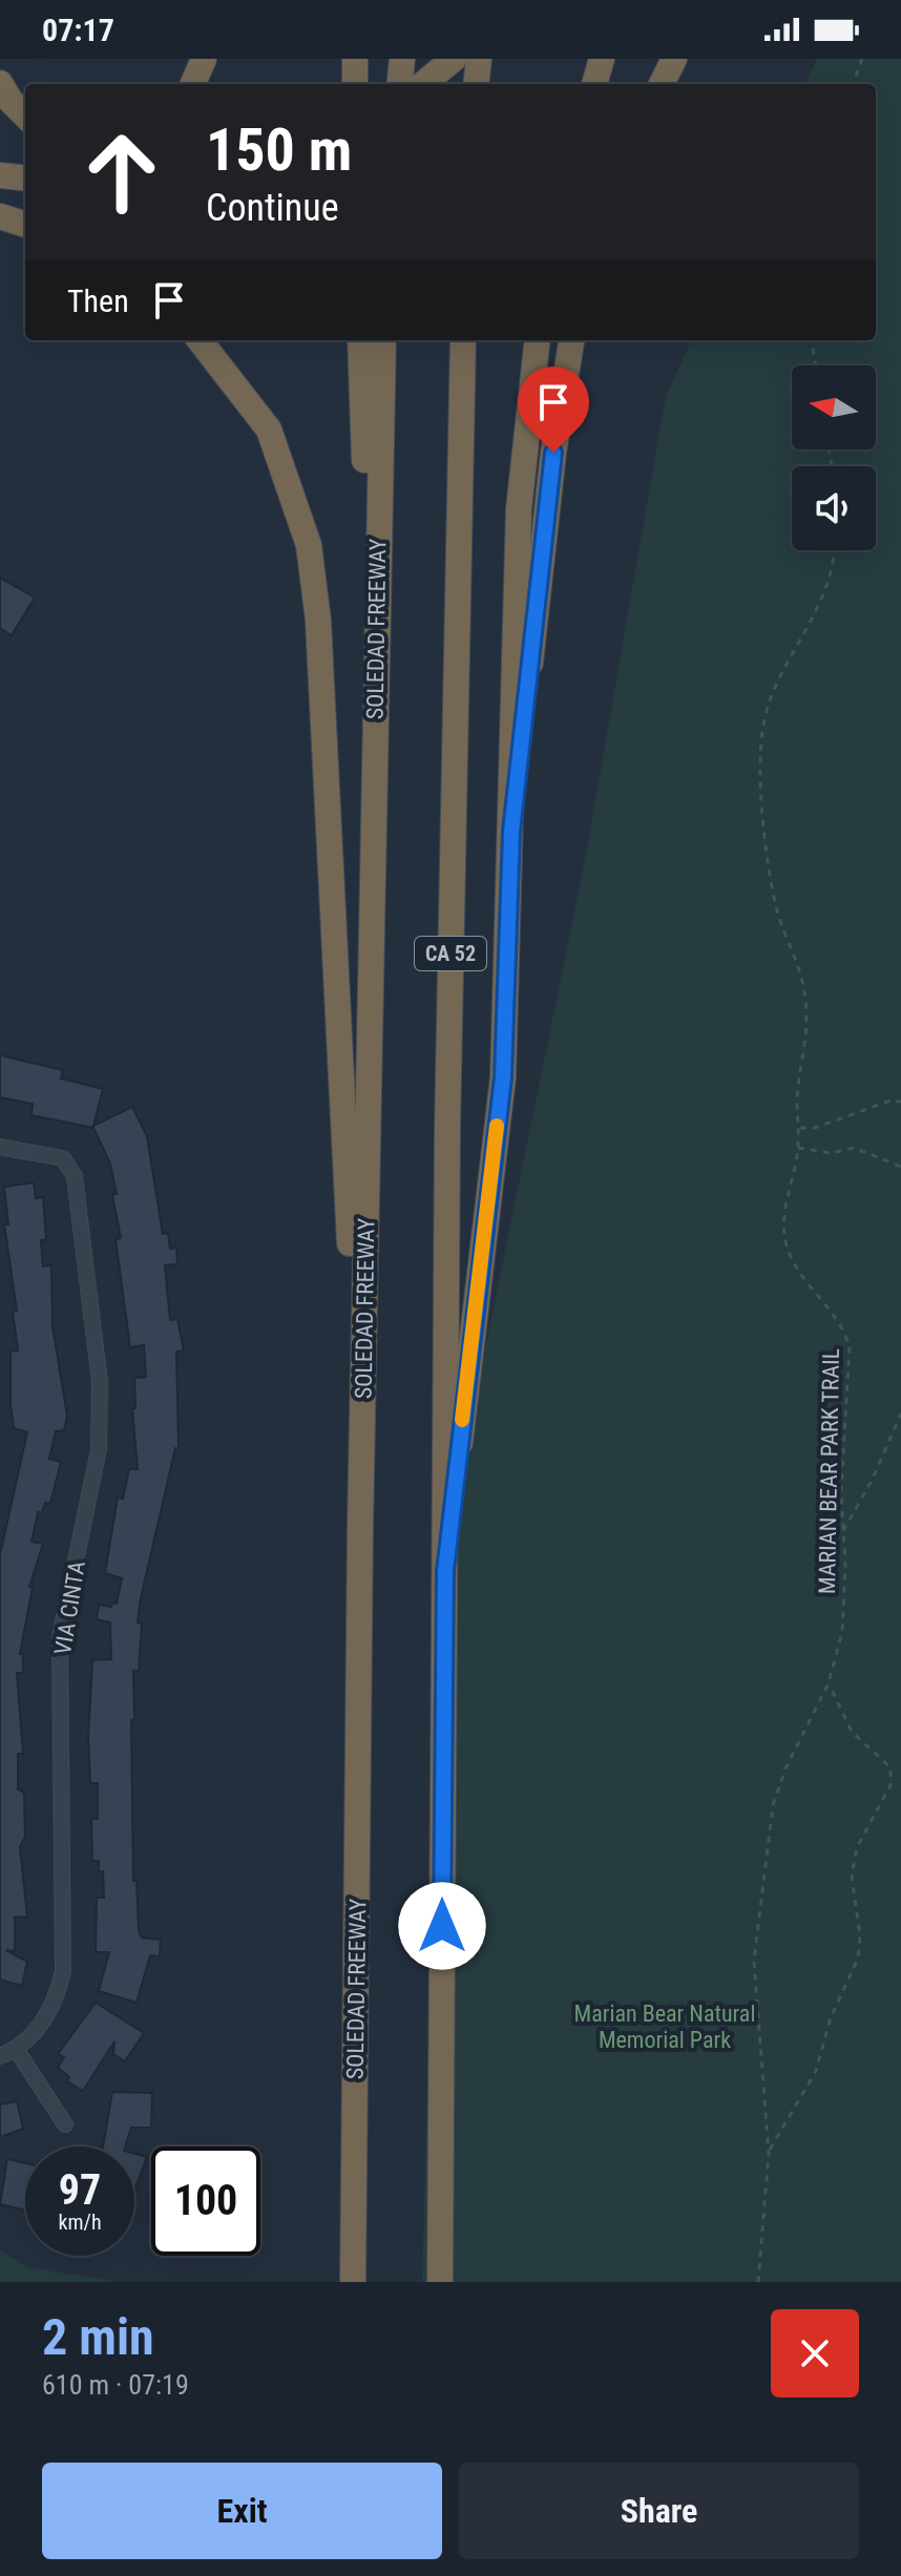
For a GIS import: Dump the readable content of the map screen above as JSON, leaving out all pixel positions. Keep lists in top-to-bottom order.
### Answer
{
  "streets": {
    "highway": ["SOLEDAD FREEWAY", "CA 52"],
    "street": ["VIA CINTA"],
    "path": ["MARIAN BEAR PARK TRAIL"]
  },
  "parks": ["Marian Bear Natural Memorial Park"],
  "north": "left",
  "page": {
    "status": "07:17",
    "turn": ["150 m", "Continue"],
    "then": "Then",
    "speed": "97 km/h",
    "limit": "100",
    "heading": ["2 min", "610 m · 07:19"],
    "buttons": ["Exit", "Share"]
  }
}
